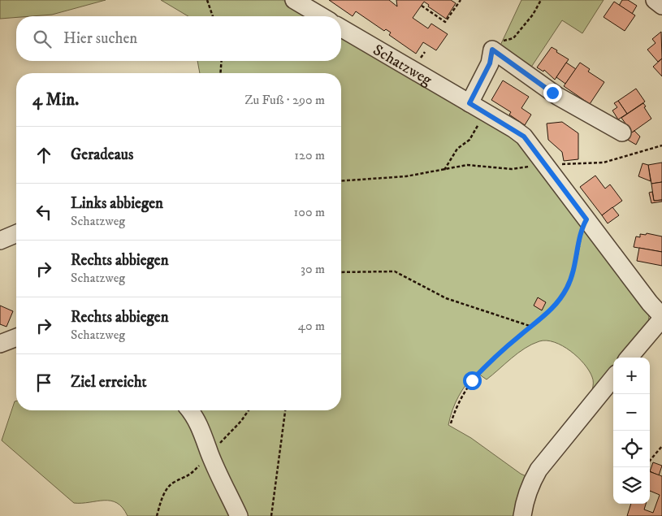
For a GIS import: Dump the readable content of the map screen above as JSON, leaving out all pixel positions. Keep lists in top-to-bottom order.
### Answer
{
  "streets": {
    "street": ["Schatzweg"]
  },
  "page": {
    "search": "Hier suchen",
    "heading": ["4 Min.", "Zu Fuß · 290 m"],
    "list": [
      ["Geradeaus", "120 m"],
      ["Links abbiegen", "Schatzweg", "100 m"],
      ["Rechts abbiegen", "Schatzweg", "30 m"],
      ["Rechts abbiegen", "Schatzweg", "40 m"],
      "Ziel erreicht"
    ],
    "map_buttons": ["+", "−"]
  }
}
